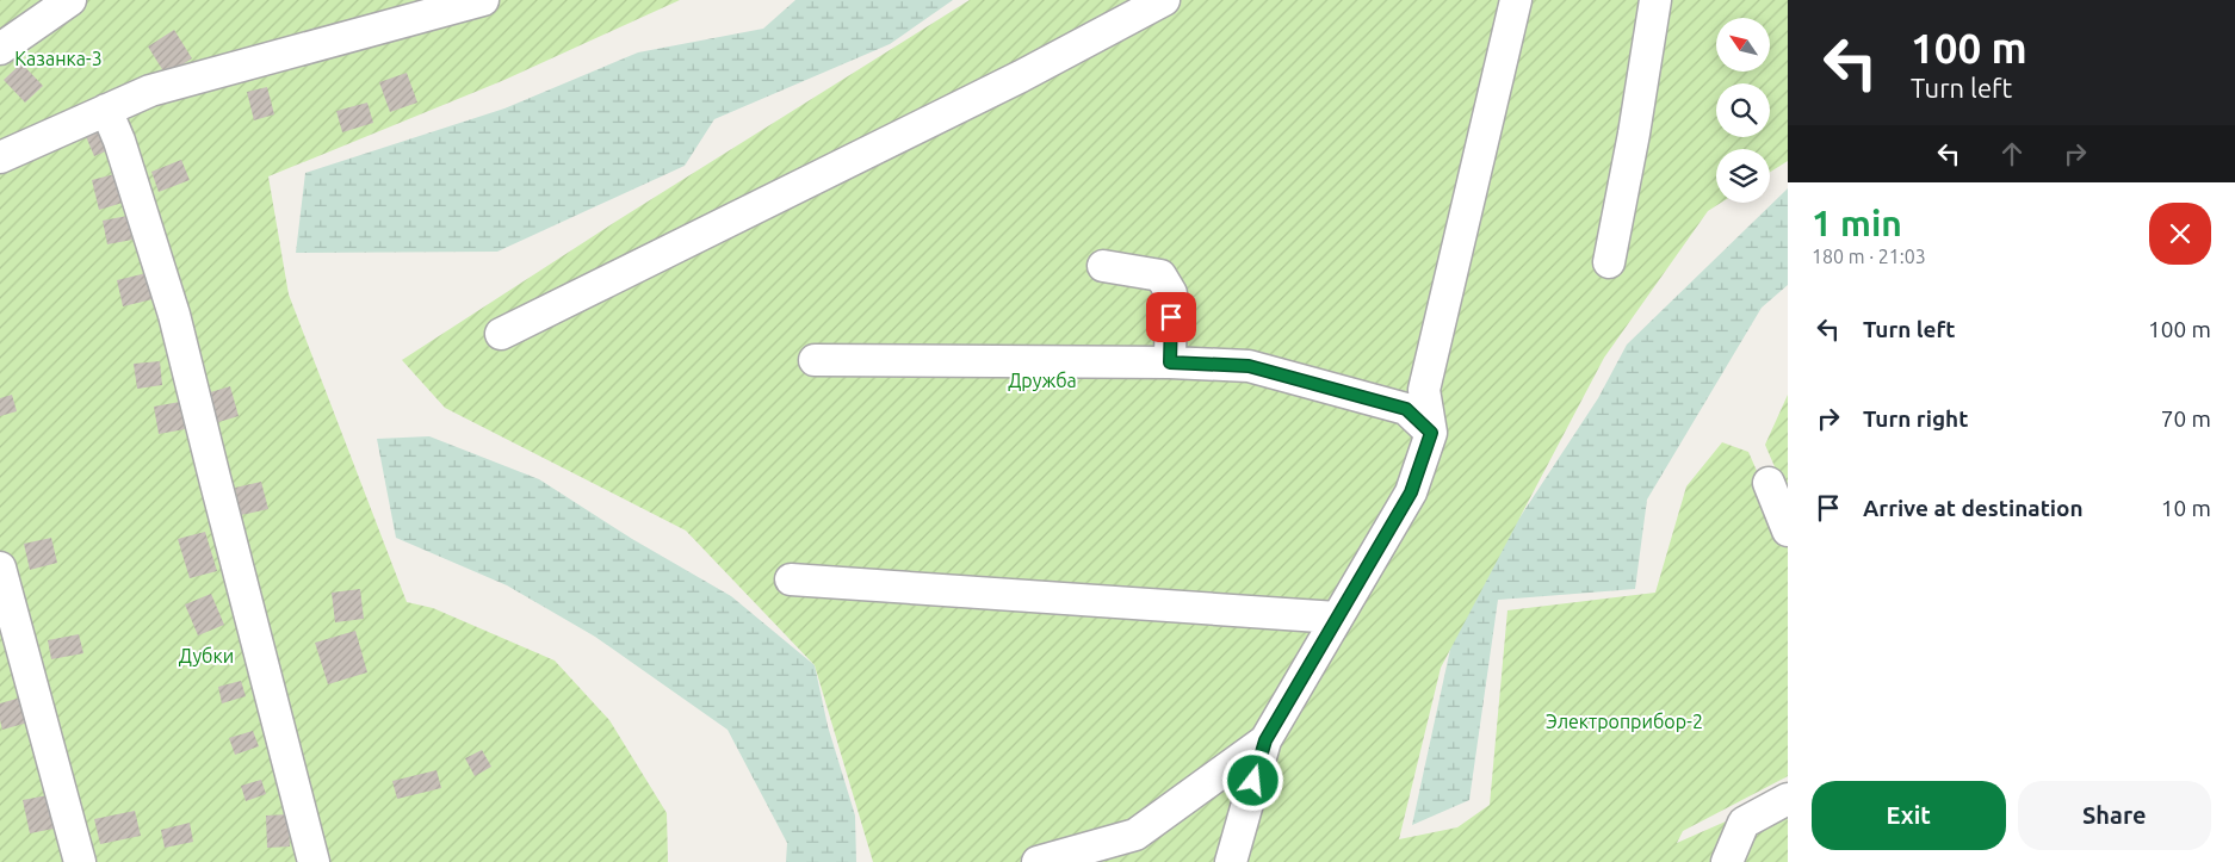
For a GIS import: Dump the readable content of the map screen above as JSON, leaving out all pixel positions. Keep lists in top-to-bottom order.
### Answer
{
  "parks": [
    "Казанка-3",
    "Дружба",
    "Дубки",
    "Электроприбор-2"
  ],
  "north": "top left",
  "page": {
    "turn": ["100 m", "Turn left"],
    "heading": ["1 min", "180 m · 21:03"],
    "list": [
      {
        "name": "Turn left",
        "value": "100 m"
      },
      {
        "name": "Turn right",
        "value": "70 m"
      },
      {
        "name": "Arrive at destination",
        "value": "10 m"
      }
    ],
    "buttons": ["Exit", "Share"]
  }
}
